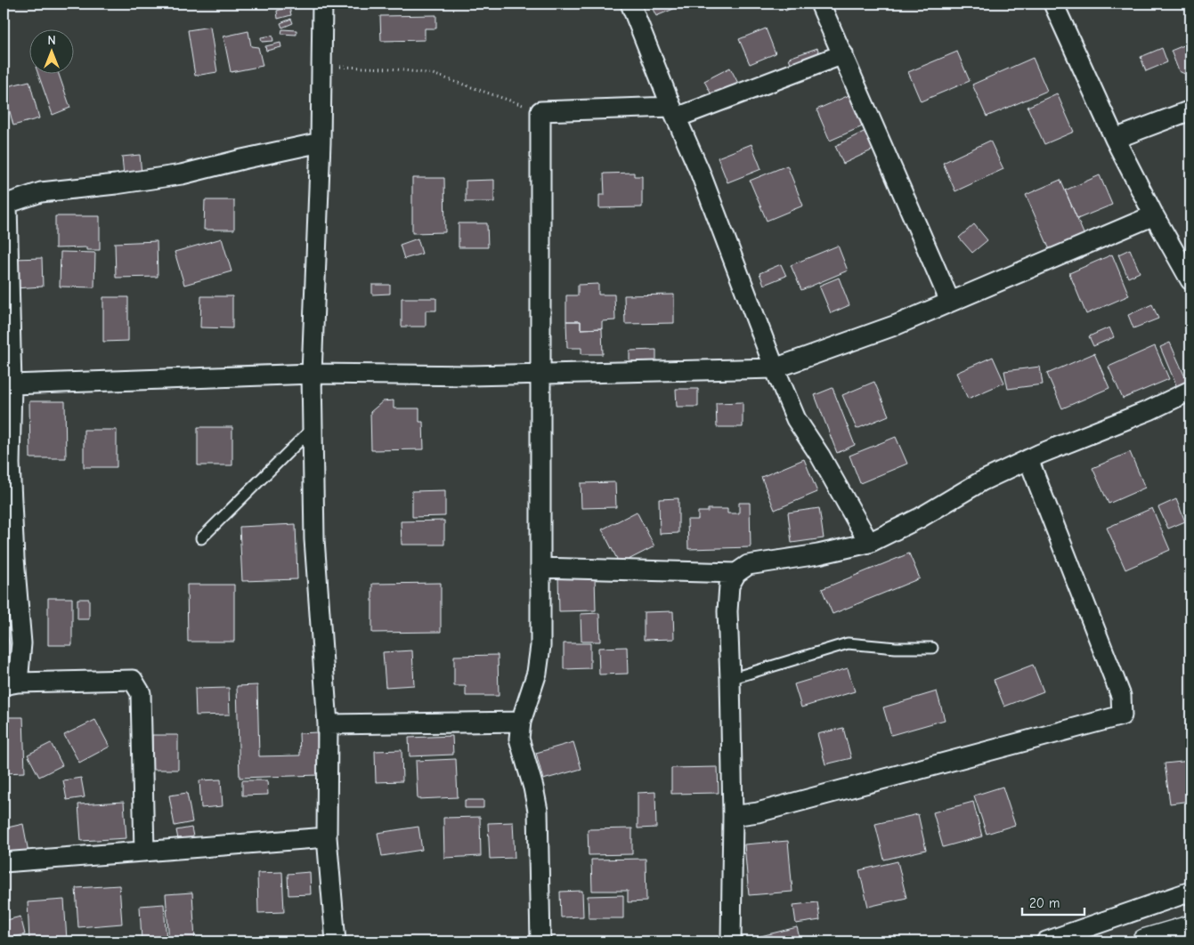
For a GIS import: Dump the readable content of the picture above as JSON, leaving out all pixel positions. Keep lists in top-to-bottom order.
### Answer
{
  "scale_bar": "20 m",
  "north": "top"
}
